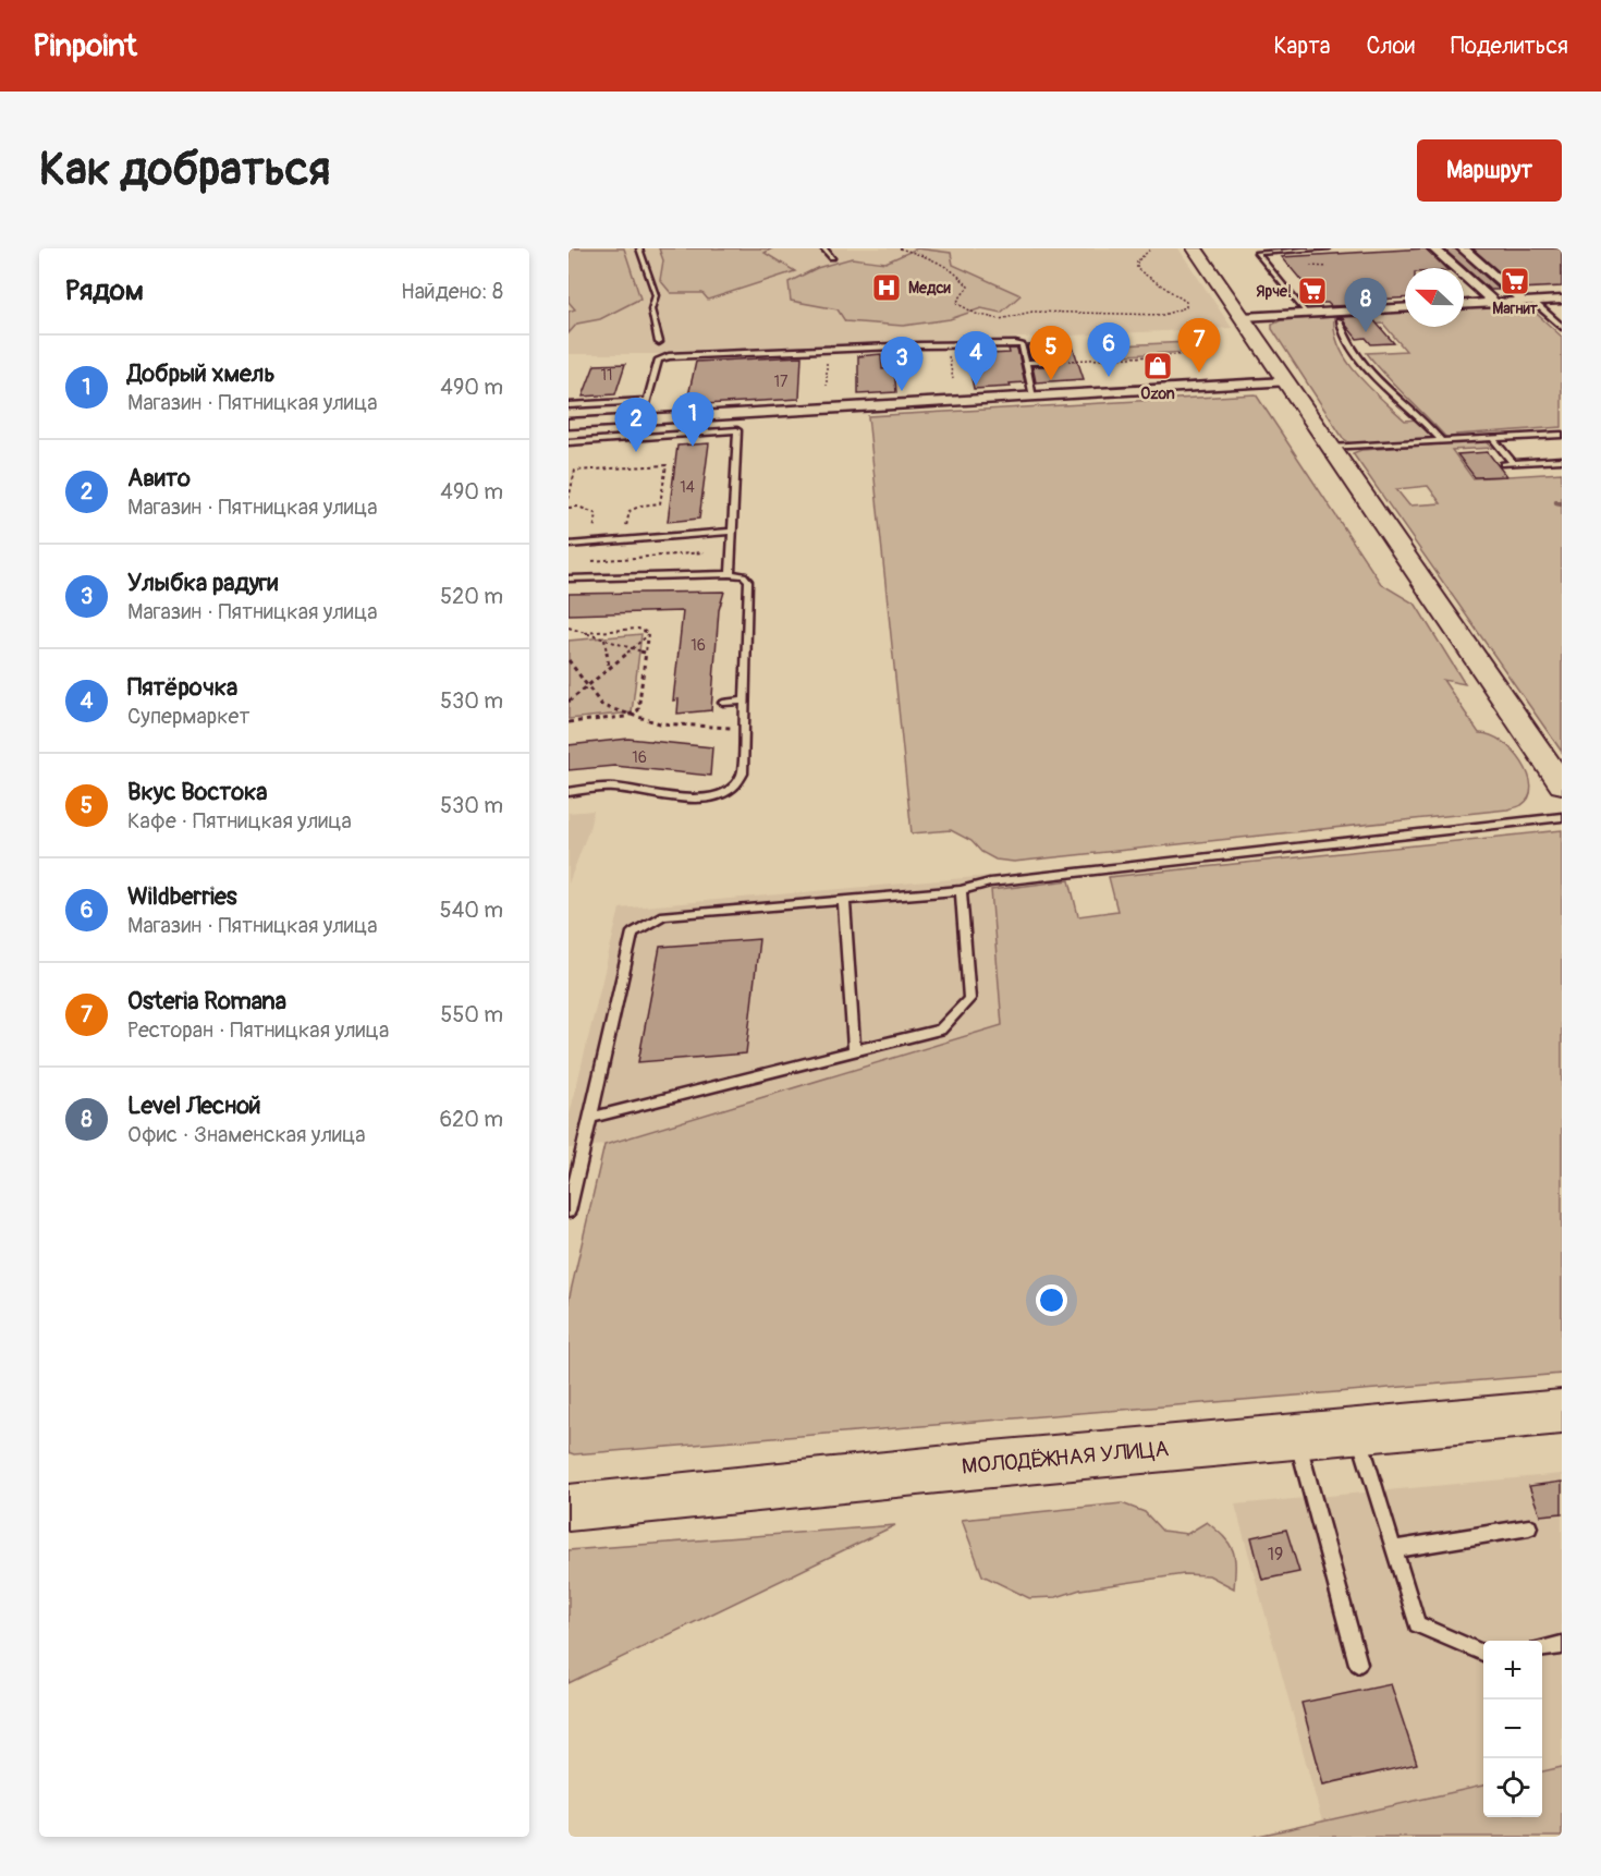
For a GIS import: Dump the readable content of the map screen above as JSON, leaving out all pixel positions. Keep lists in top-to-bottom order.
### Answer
{
  "streets": {
    "street": ["МОЛОДЁЖНАЯ УЛИЦА"]
  },
  "places": {
    "supermarket": ["Магнит", "Ярче!"],
    "hospital": ["Медси"],
    "shop": ["Ozon"]
  },
  "house_numbers": [
    "11",
    "17",
    "14",
    "16",
    "16",
    "19"
  ],
  "north": "left",
  "page": {
    "header": "Pinpoint",
    "nav": ["Карта", "Слои", "Поделиться"],
    "buttons": "Маршрут",
    "title": "Как добраться",
    "heading": ["Рядом", "Найдено: 8"],
    "pins": [
      "8",
      "7",
      "6",
      "5",
      "4",
      "3",
      "1",
      "2"
    ],
    "list": [
      {
        "mark": "1",
        "name": "Добрый хмель",
        "note": "Магазин · Пятницкая улица",
        "value": "490 m"
      },
      {
        "mark": "2",
        "name": "Авито",
        "note": "Магазин · Пятницкая улица",
        "value": "490 m"
      },
      {
        "mark": "3",
        "name": "Улыбка радуги",
        "note": "Магазин · Пятницкая улица",
        "value": "520 m"
      },
      {
        "mark": "4",
        "name": "Пятёрочка",
        "note": "Супермаркет",
        "value": "530 m"
      },
      {
        "mark": "5",
        "name": "Вкус Востока",
        "note": "Кафе · Пятницкая улица",
        "value": "530 m"
      },
      {
        "mark": "6",
        "name": "Wildberries",
        "note": "Магазин · Пятницкая улица",
        "value": "540 m"
      },
      {
        "mark": "7",
        "name": "Osteria Romana",
        "note": "Ресторан · Пятницкая улица",
        "value": "550 m"
      },
      {
        "mark": "8",
        "name": "Level Лесной",
        "note": "Офис · Знаменская улица",
        "value": "620 m"
      }
    ],
    "map_buttons": ["+", "−"]
  }
}
